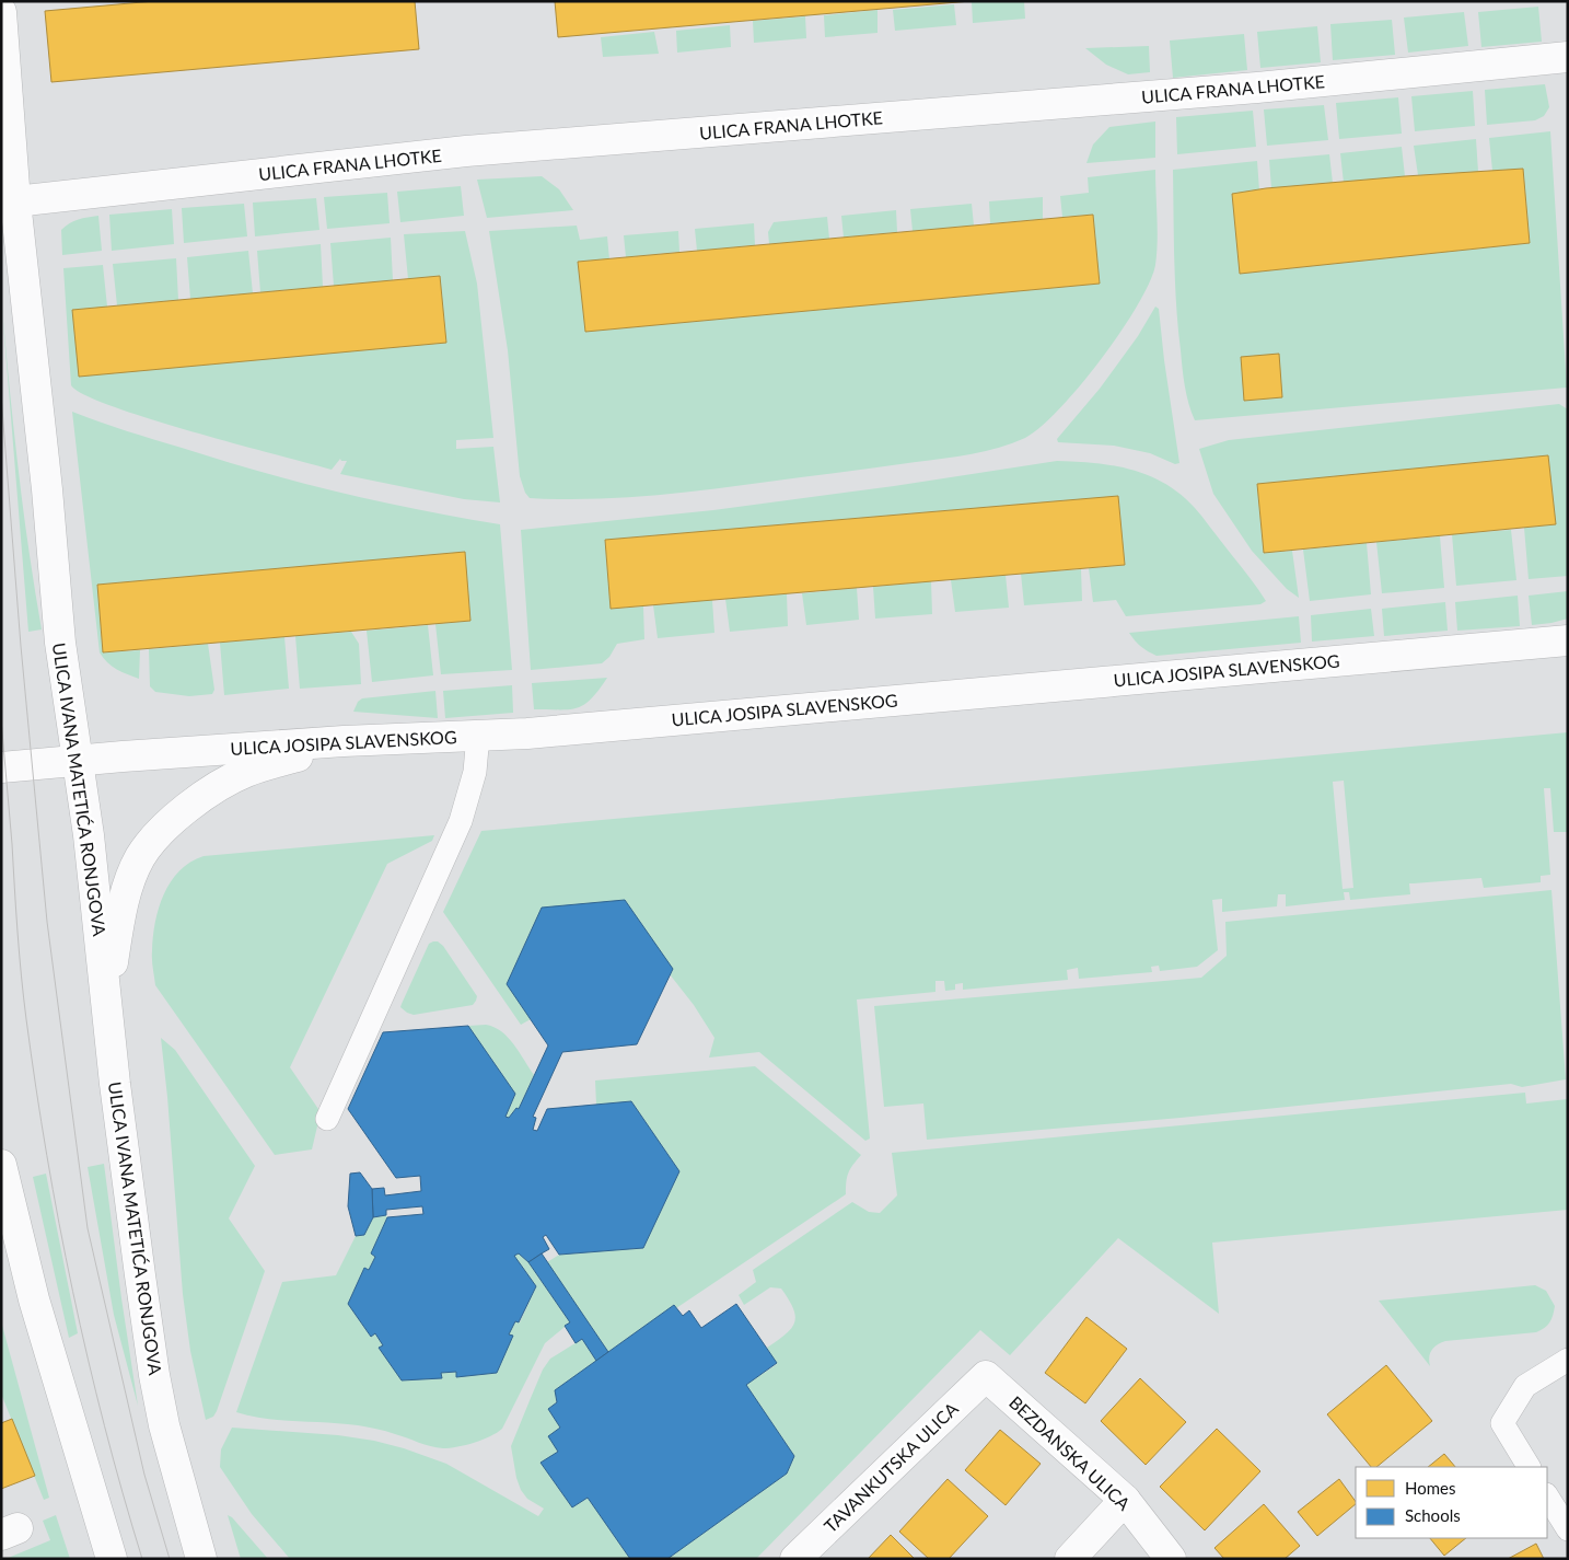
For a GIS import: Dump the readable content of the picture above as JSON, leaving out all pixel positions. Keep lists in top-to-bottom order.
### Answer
{
  "streets": {
    "street": [
      "ULICA FRANA LHOTKE",
      "ULICA JOSIPA SLAVENSKOG",
      "ULICA IVANA MATETIĆA RONJGOVA",
      "BEZDANSKA ULICA",
      "TAVANKUTSKA ULICA"
    ]
  },
  "crossings": [
    ["ULICA FRANA LHOTKE", "ULICA IVANA MATETIĆA RONJGOVA"],
    ["ULICA JOSIPA SLAVENSKOG", "ULICA IVANA MATETIĆA RONJGOVA"],
    ["BEZDANSKA ULICA", "TAVANKUTSKA ULICA"]
  ],
  "legend": ["Homes", "Schools"]
}
